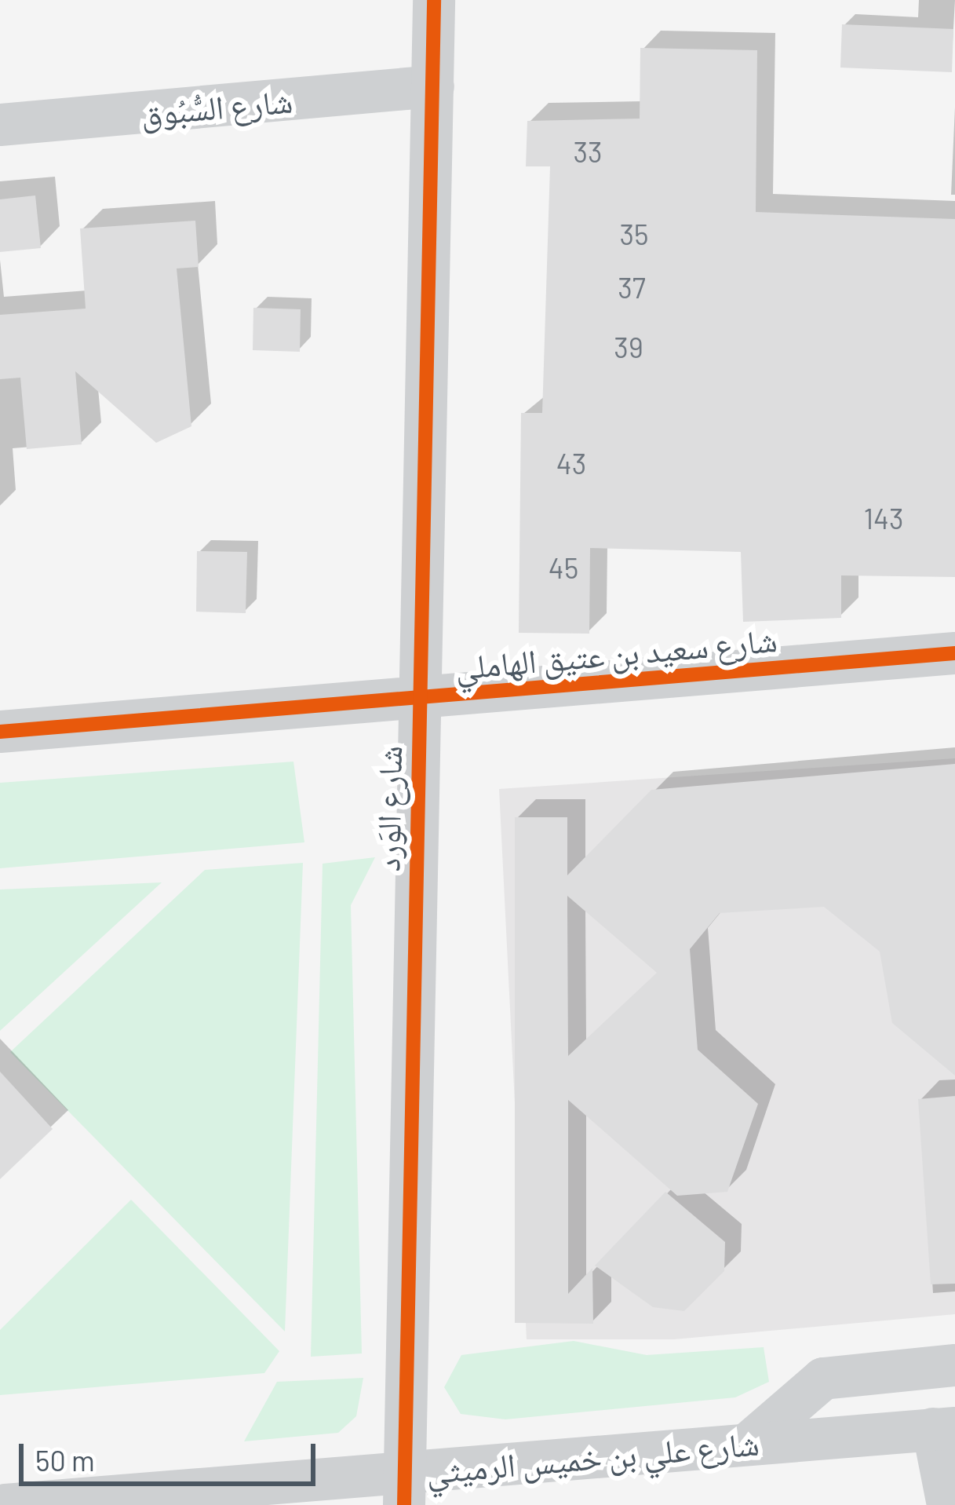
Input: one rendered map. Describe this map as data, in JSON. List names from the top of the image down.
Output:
{
  "streets": {
    "street": [
      "شارع السُّبُوق",
      "شارع سعيد بن عتيق الهاملي",
      "شارع الوَرد",
      "شارع علي بن خميس الرميثي"
    ]
  },
  "crossings": [
    ["شارع السُّبُوق", "شارع الوَرد"],
    ["شارع سعيد بن عتيق الهاملي", "شارع الوَرد"],
    ["شارع الوَرد", "شارع علي بن خميس الرميثي"]
  ],
  "house_numbers": [
    "33",
    "35",
    "37",
    "39",
    "43",
    "143",
    "45"
  ],
  "scale_bar": "50 m"
}
